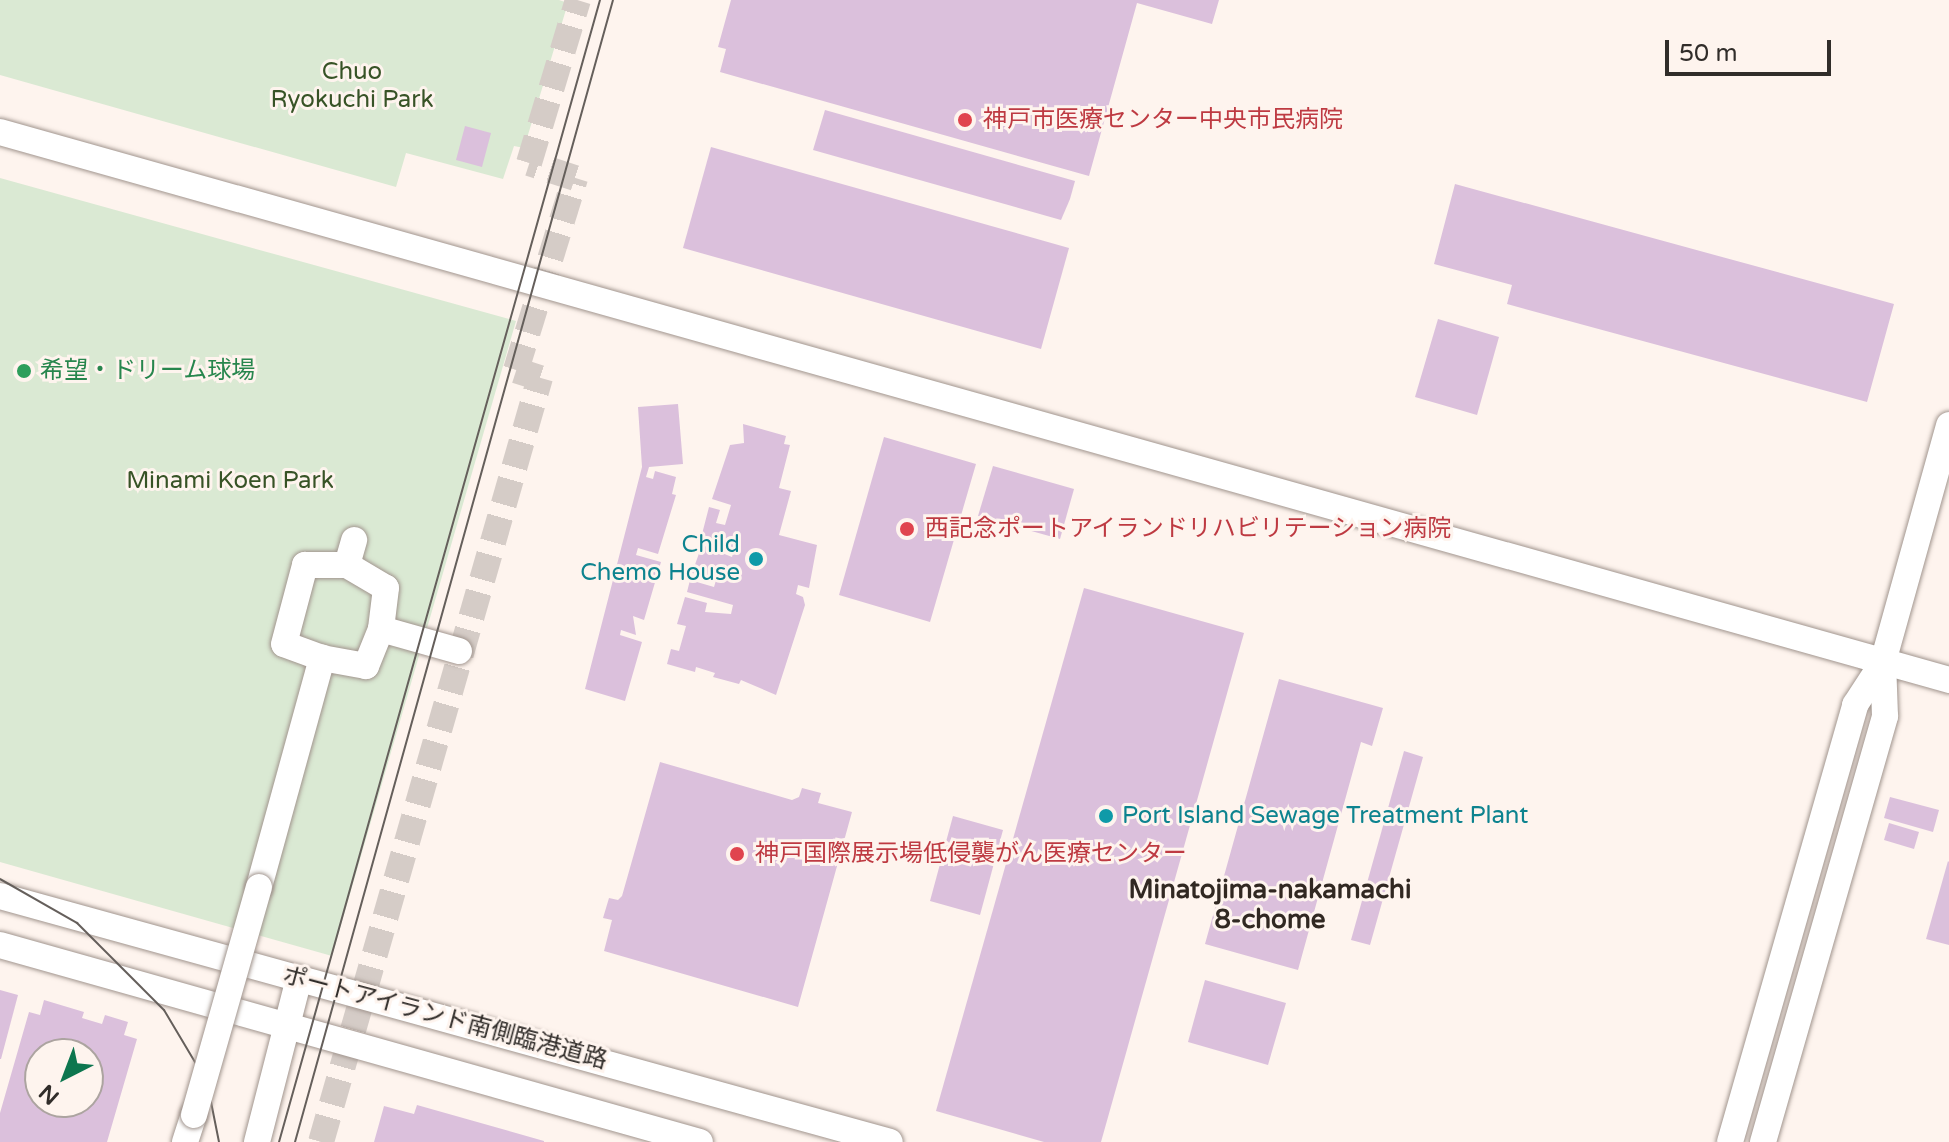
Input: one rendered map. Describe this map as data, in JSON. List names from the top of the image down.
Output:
{
  "streets": {
    "street": ["ポートアイランド南側臨港道路"]
  },
  "districts": ["Minatojima-nakamachi 8-chome"],
  "parks": ["Chuo Ryokuchi Park", "Minami Koen Park"],
  "places": [
    "神戸市医療センター中央市民病院",
    "希望・ドリーム球場",
    "西記念ポートアイランドリハビリテーション病院",
    "Child Chemo House",
    "Port Island Sewage Treatment Plant",
    "神戸国際展示場低侵襲がん医療センター"
  ],
  "scale_bar": "50 m",
  "north": "bottom left"
}
